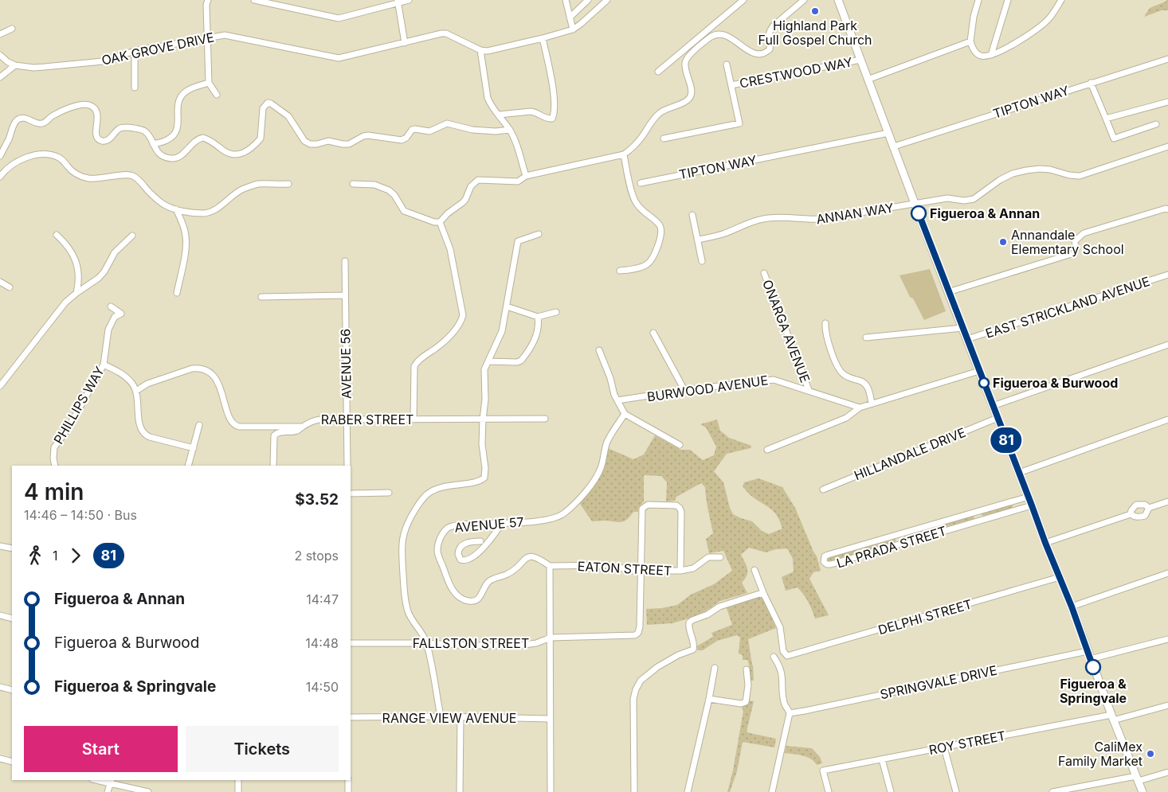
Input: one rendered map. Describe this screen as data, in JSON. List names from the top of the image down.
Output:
{
  "streets": {
    "street": [
      "OAK GROVE DRIVE",
      "CRESTWOOD WAY",
      "TIPTON WAY",
      "ANNAN WAY",
      "EAST STRICKLAND AVENUE",
      "ONARGA AVENUE",
      "AVENUE 56",
      "BURWOOD AVENUE",
      "PHILLIPS WAY",
      "RABER STREET",
      "HILLANDALE DRIVE",
      "AVENUE 57",
      "LA PRADA STREET",
      "EATON STREET",
      "DELPHI STREET",
      "FALLSTON STREET",
      "SPRINGVALE DRIVE",
      "RANGE VIEW AVENUE",
      "ROY STREET"
    ]
  },
  "crossings": [
    ["ONARGA AVENUE", "BURWOOD AVENUE"],
    ["AVENUE 56", "RABER STREET"],
    ["AVENUE 57", "EATON STREET"],
    ["EATON STREET", "FALLSTON STREET"]
  ],
  "places": [
    "Highland Park Full Gospel Church",
    "Figueroa & Annan",
    "Annandale Elementary School",
    "Figueroa & Burwood",
    "Figueroa & Springvale",
    "CaliMex Family Market"
  ],
  "lines": ["bus line 81"],
  "page": {
    "on_map": "81",
    "heading": ["4 min", "14:46 – 14:50 · Bus", "$3.52"],
    "legs": ["1", "81", "2 stops"],
    "list": [
      {
        "name": "Figueroa & Annan",
        "value": "14:47"
      },
      {
        "name": "Figueroa & Burwood",
        "value": "14:48"
      },
      {
        "name": "Figueroa & Springvale",
        "value": "14:50"
      }
    ],
    "buttons": ["Start", "Tickets"]
  }
}
